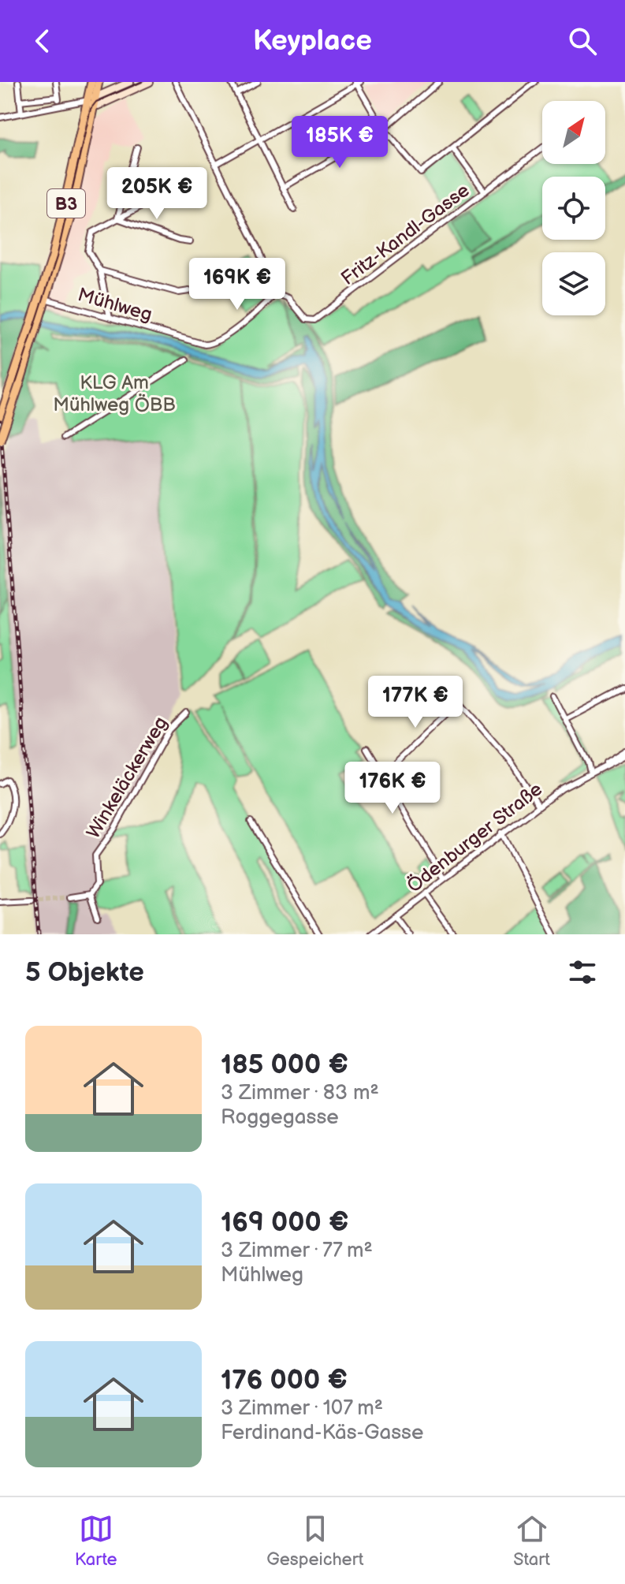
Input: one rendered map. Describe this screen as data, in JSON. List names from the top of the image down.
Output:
{
  "streets": {
    "main road": ["B3"],
    "street": [
      "Fritz-Kandl-Gasse",
      "Mühlweg",
      "Winkeläckerweg",
      "Ödenburger Straße"
    ]
  },
  "crossings": [
    ["B3", "Mühlweg"],
    ["Fritz-Kandl-Gasse", "Mühlweg"]
  ],
  "parks": ["KLG Am Mühlweg ÖBB"],
  "north": "top right",
  "page": {
    "header": "Keyplace",
    "price": [
      "185K €",
      "205K €",
      "169K €",
      "177K €",
      "176K €"
    ],
    "heading": "5 Objekte",
    "list": [
      {
        "name": "185 000 €",
        "note": "3 Zimmer · 83 m² · Roggegasse"
      },
      {
        "name": "169 000 €",
        "note": "3 Zimmer · 77 m² · Mühlweg"
      },
      {
        "name": "176 000 €",
        "note": "3 Zimmer · 107 m² · Ferdinand-Käs-Gasse"
      }
    ],
    "tabs": ["Karte", "Gespeichert", "Start"]
  }
}
